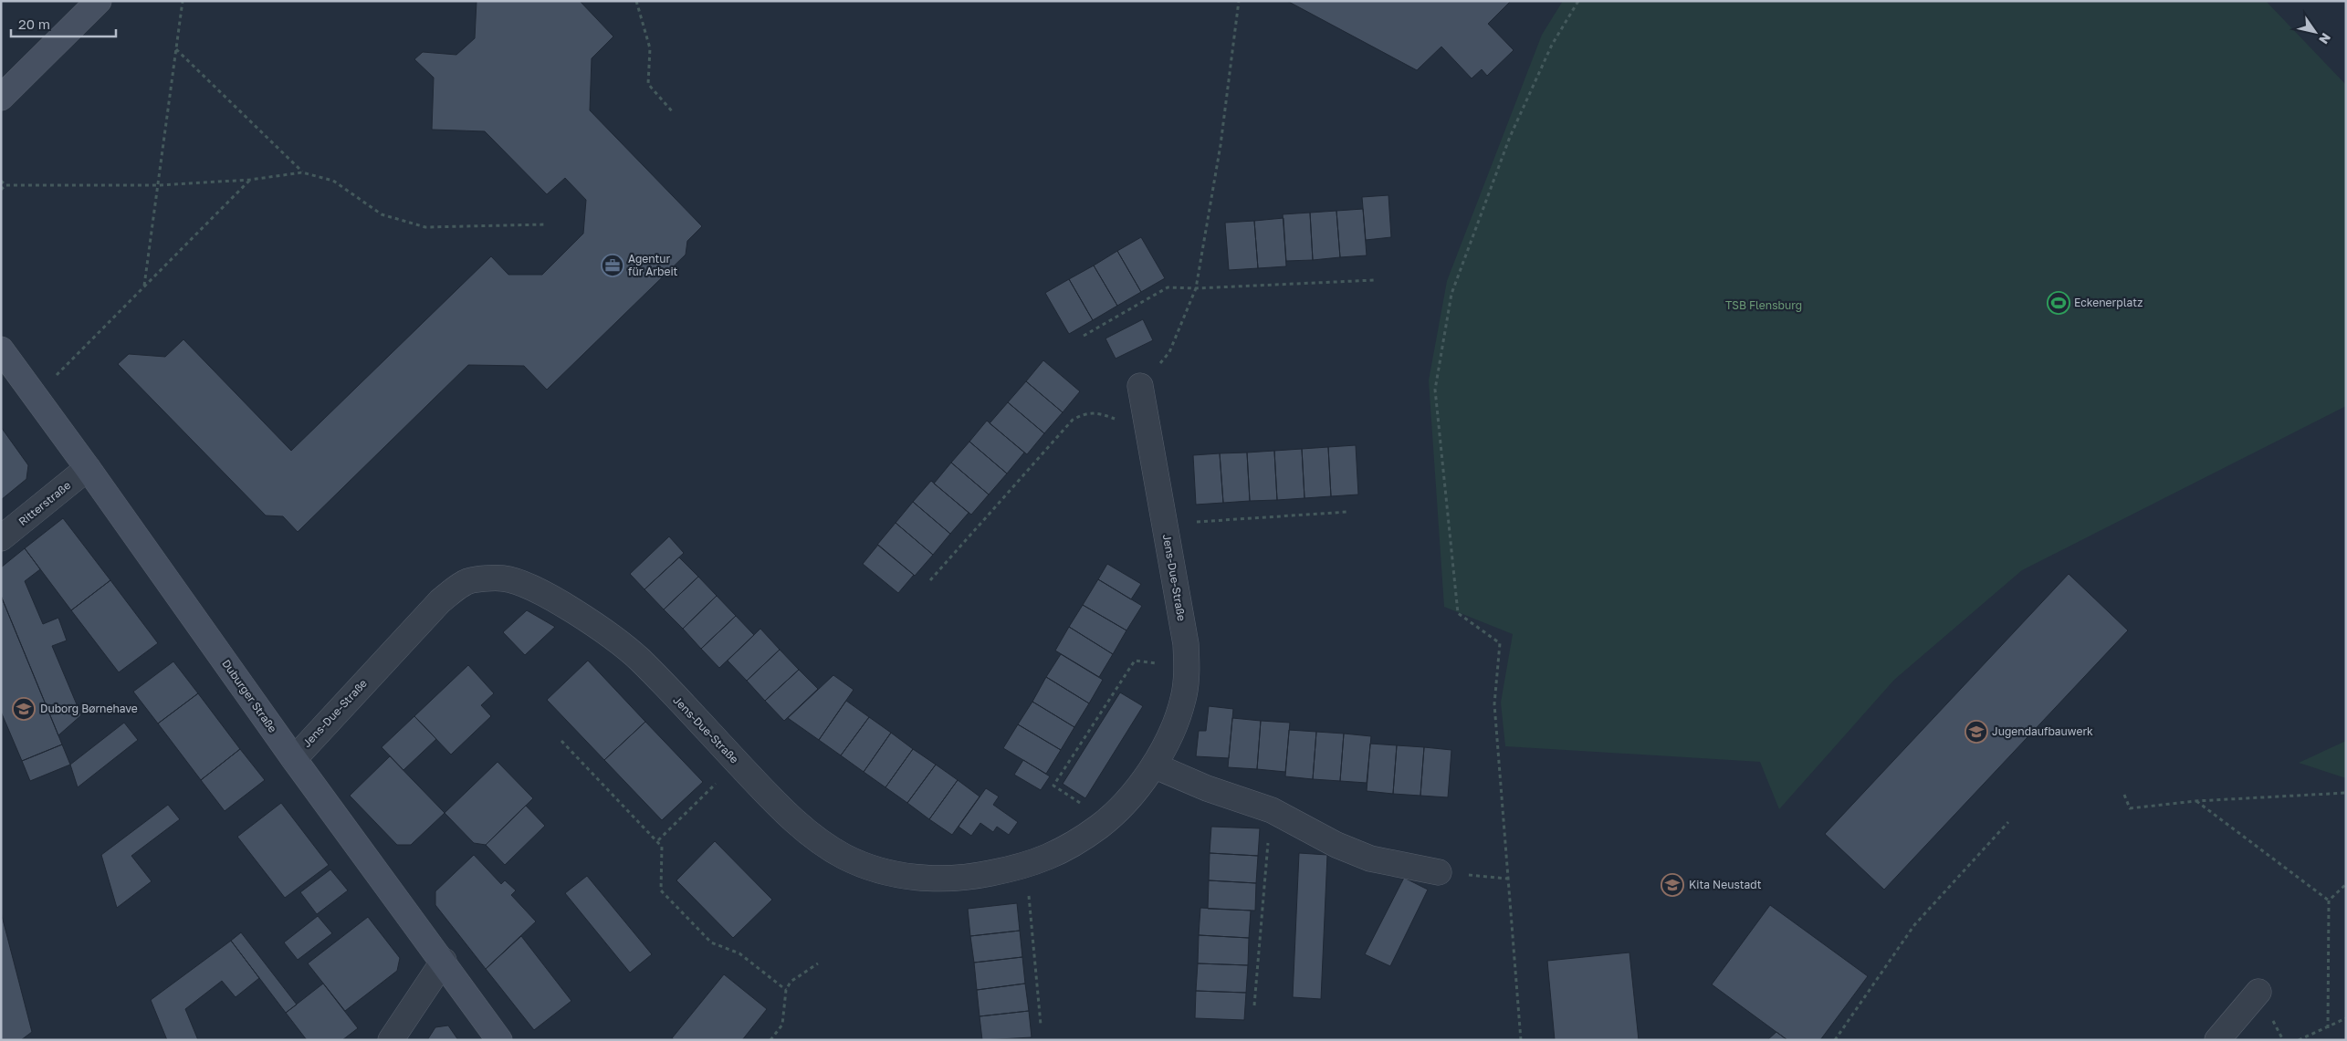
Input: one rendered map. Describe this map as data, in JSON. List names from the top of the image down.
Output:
{
  "streets": {
    "street": ["Ritterstraße", "Jens-Due-Straße", "Duburger Straße"]
  },
  "crossings": [
    ["Ritterstraße", "Duburger Straße"],
    ["Jens-Due-Straße", "Duburger Straße"]
  ],
  "parks": ["TSB Flensburg"],
  "places": {
    "office": ["Agentur für Arbeit"],
    "sports": ["Eckenerplatz"],
    "school or university": ["Duborg Børnehave", "Jugendaufbauwerk", "Kita Neustadt"]
  },
  "scale_bar": "20 m",
  "north": "bottom right"
}
